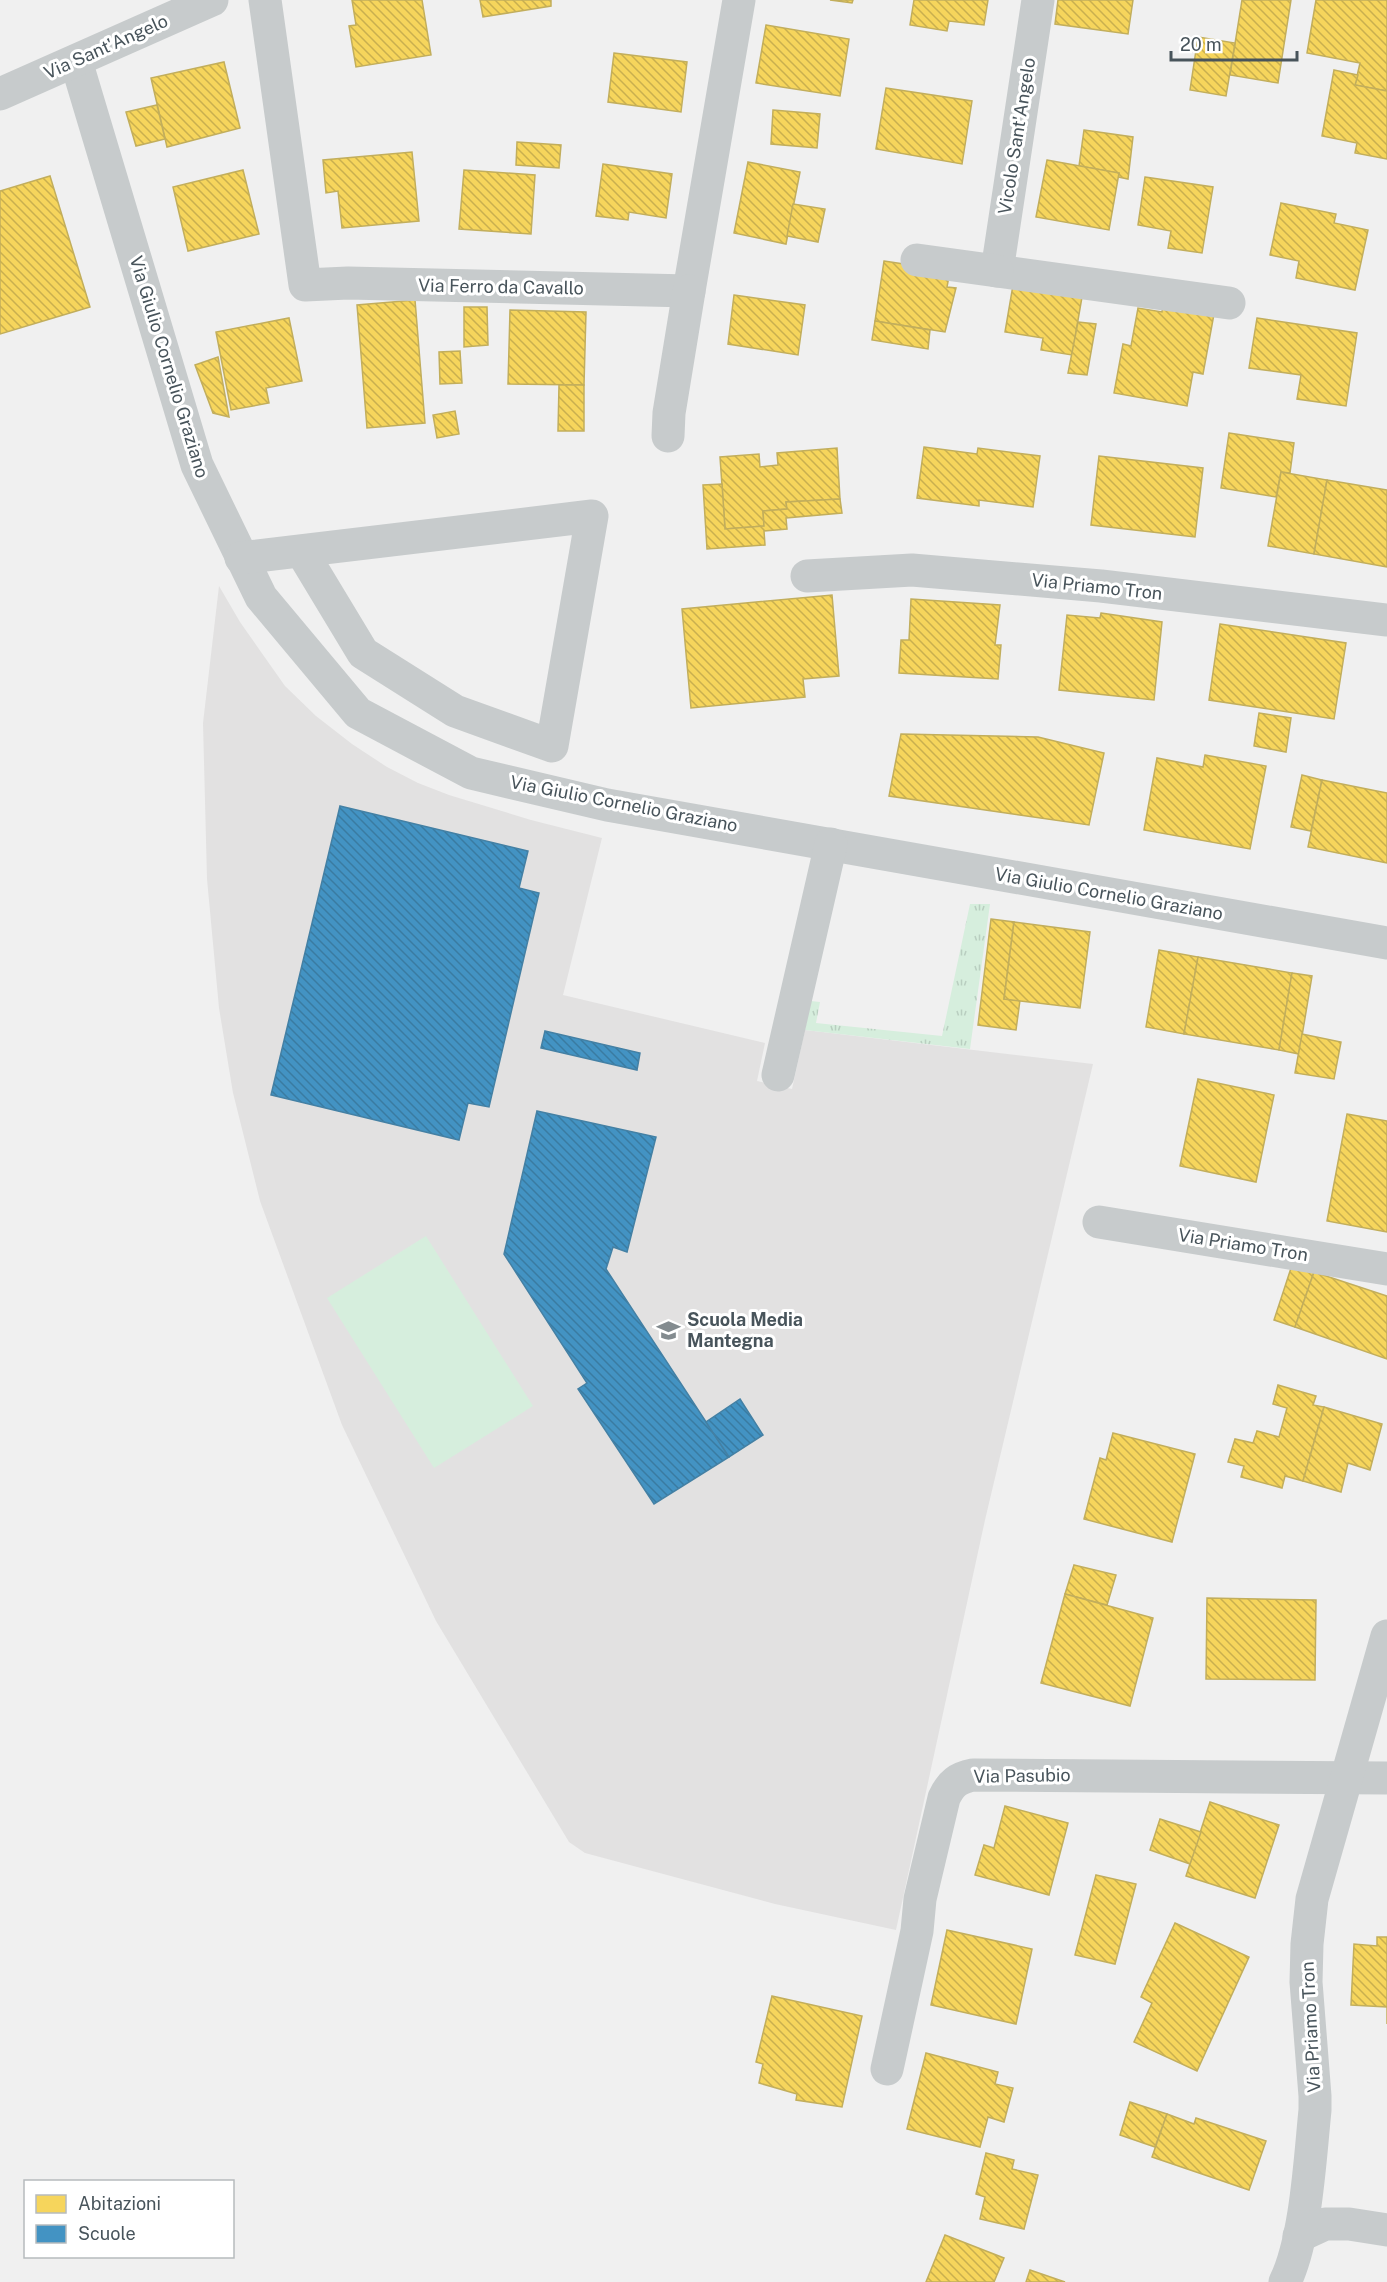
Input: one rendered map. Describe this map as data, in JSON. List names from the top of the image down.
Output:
{
  "streets": {
    "street": [
      "Via Sant'Angelo",
      "Vicolo Sant'Angelo",
      "Via Ferro da Cavallo",
      "Via Giulio Cornelio Graziano",
      "Via Priamo Tron",
      "Via Pasubio"
    ]
  },
  "crossings": [
    ["Via Sant'Angelo", "Via Giulio Cornelio Graziano"],
    ["Via Priamo Tron", "Via Pasubio"]
  ],
  "places": {
    "school or university": ["Scuola Media Mantegna"]
  },
  "legend": ["Abitazioni", "Scuole"],
  "scale_bar": "20 m"
}
